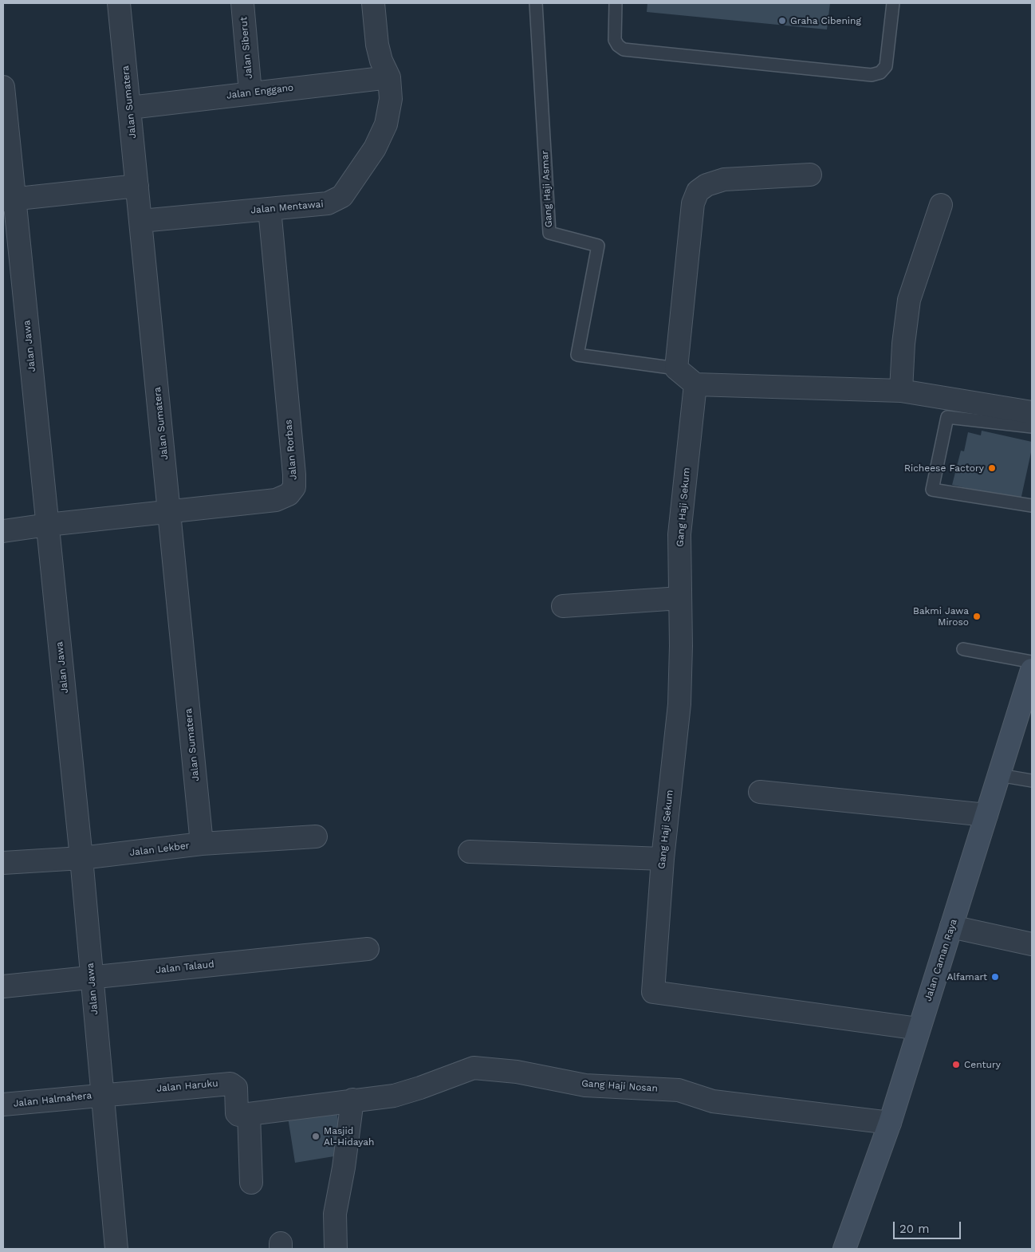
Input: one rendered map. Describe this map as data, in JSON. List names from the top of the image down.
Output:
{
  "streets": {
    "main road": ["Jalan Caman Raya"],
    "street": [
      "Jalan Siberut",
      "Jalan Enggano",
      "Jalan Sumatera",
      "Jalan Mentawai",
      "Jalan Jawa",
      "Jalan Rorbas",
      "Gang Haji Sekum",
      "Jalan Lekber",
      "Jalan Talaud",
      "Jalan Haruku",
      "Gang Haji Nosan",
      "Jalan Halmahera"
    ],
    "lane": ["Gang Haji Asmar"]
  },
  "crossings": [
    ["Jalan Siberut", "Jalan Enggano"],
    ["Jalan Enggano", "Jalan Sumatera"],
    ["Jalan Enggano", "Jalan Mentawai"],
    ["Jalan Sumatera", "Jalan Mentawai"],
    ["Jalan Sumatera", "Jalan Rorbas"],
    ["Jalan Sumatera", "Jalan Lekber"],
    ["Jalan Mentawai", "Jalan Rorbas"],
    ["Jalan Jawa", "Jalan Rorbas"],
    ["Jalan Jawa", "Jalan Lekber"],
    ["Jalan Jawa", "Jalan Talaud"],
    ["Jalan Jawa", "Jalan Haruku"],
    ["Jalan Jawa", "Jalan Halmahera"],
    ["Gang Haji Sekum", "Jalan Caman Raya"],
    ["Jalan Caman Raya", "Gang Haji Nosan"],
    ["Jalan Haruku", "Gang Haji Nosan"],
    ["Jalan Haruku", "Jalan Halmahera"]
  ],
  "places": [
    "Graha Cibening",
    "Richeese Factory",
    "Bakmi Jawa Miroso",
    "Alfamart",
    "Century",
    "Masjid Al-Hidayah"
  ],
  "scale_bar": "20 m"
}
